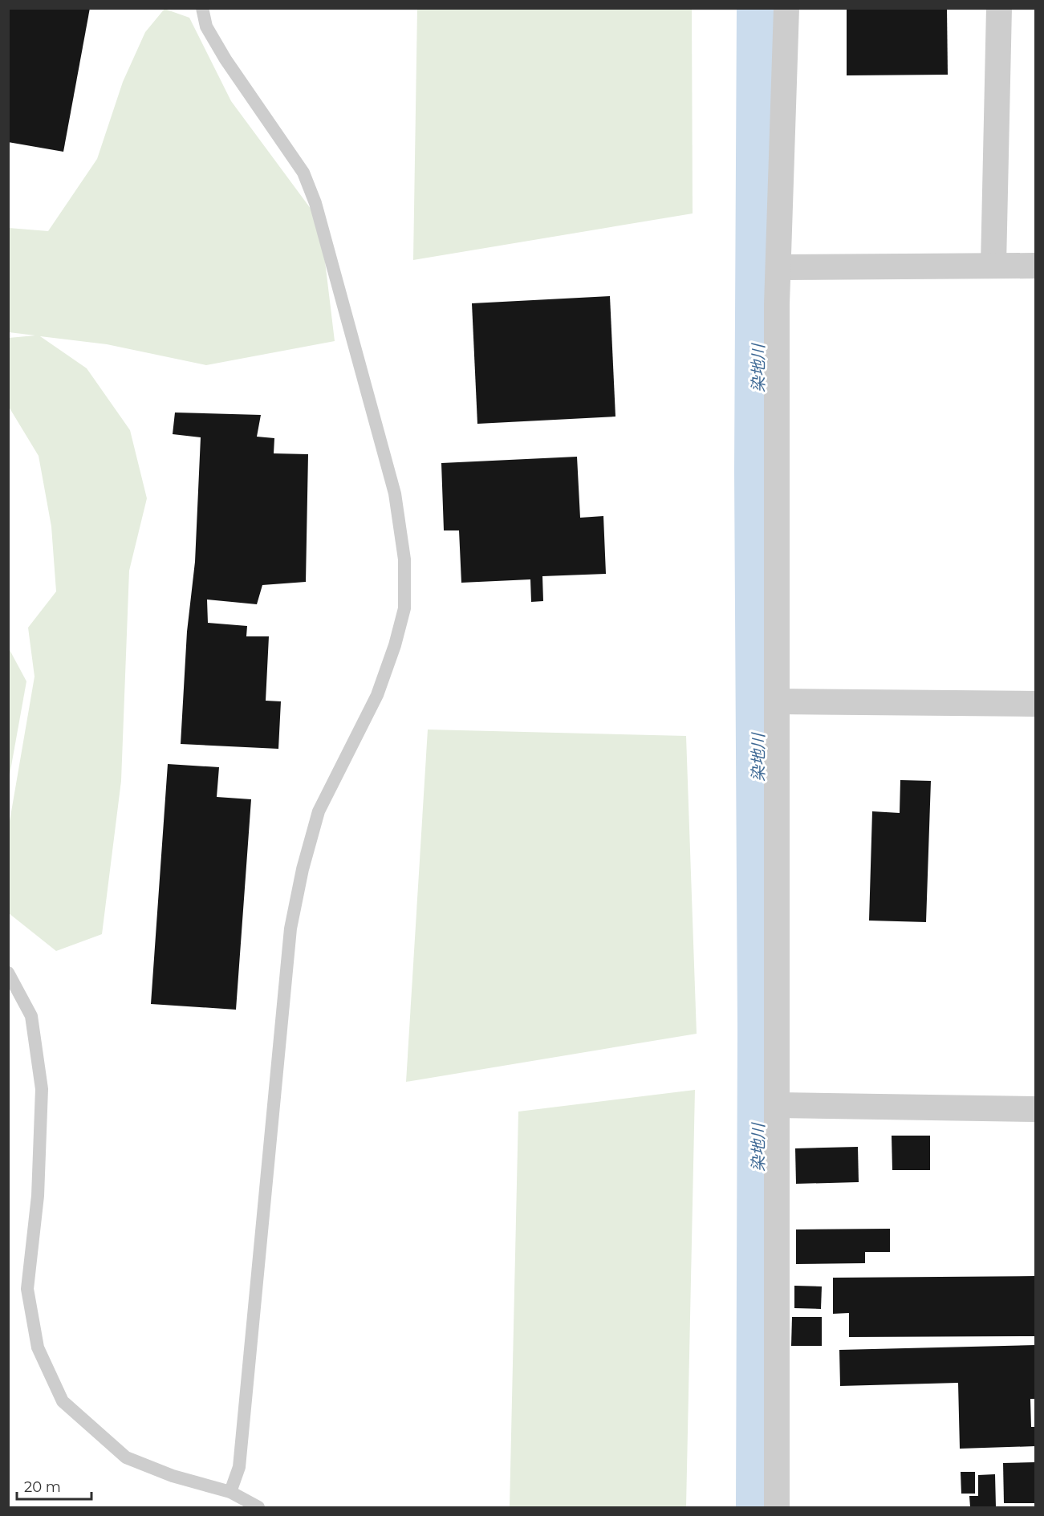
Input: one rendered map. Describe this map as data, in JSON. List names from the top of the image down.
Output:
{
  "water": ["染地川"],
  "scale_bar": "20 m"
}
